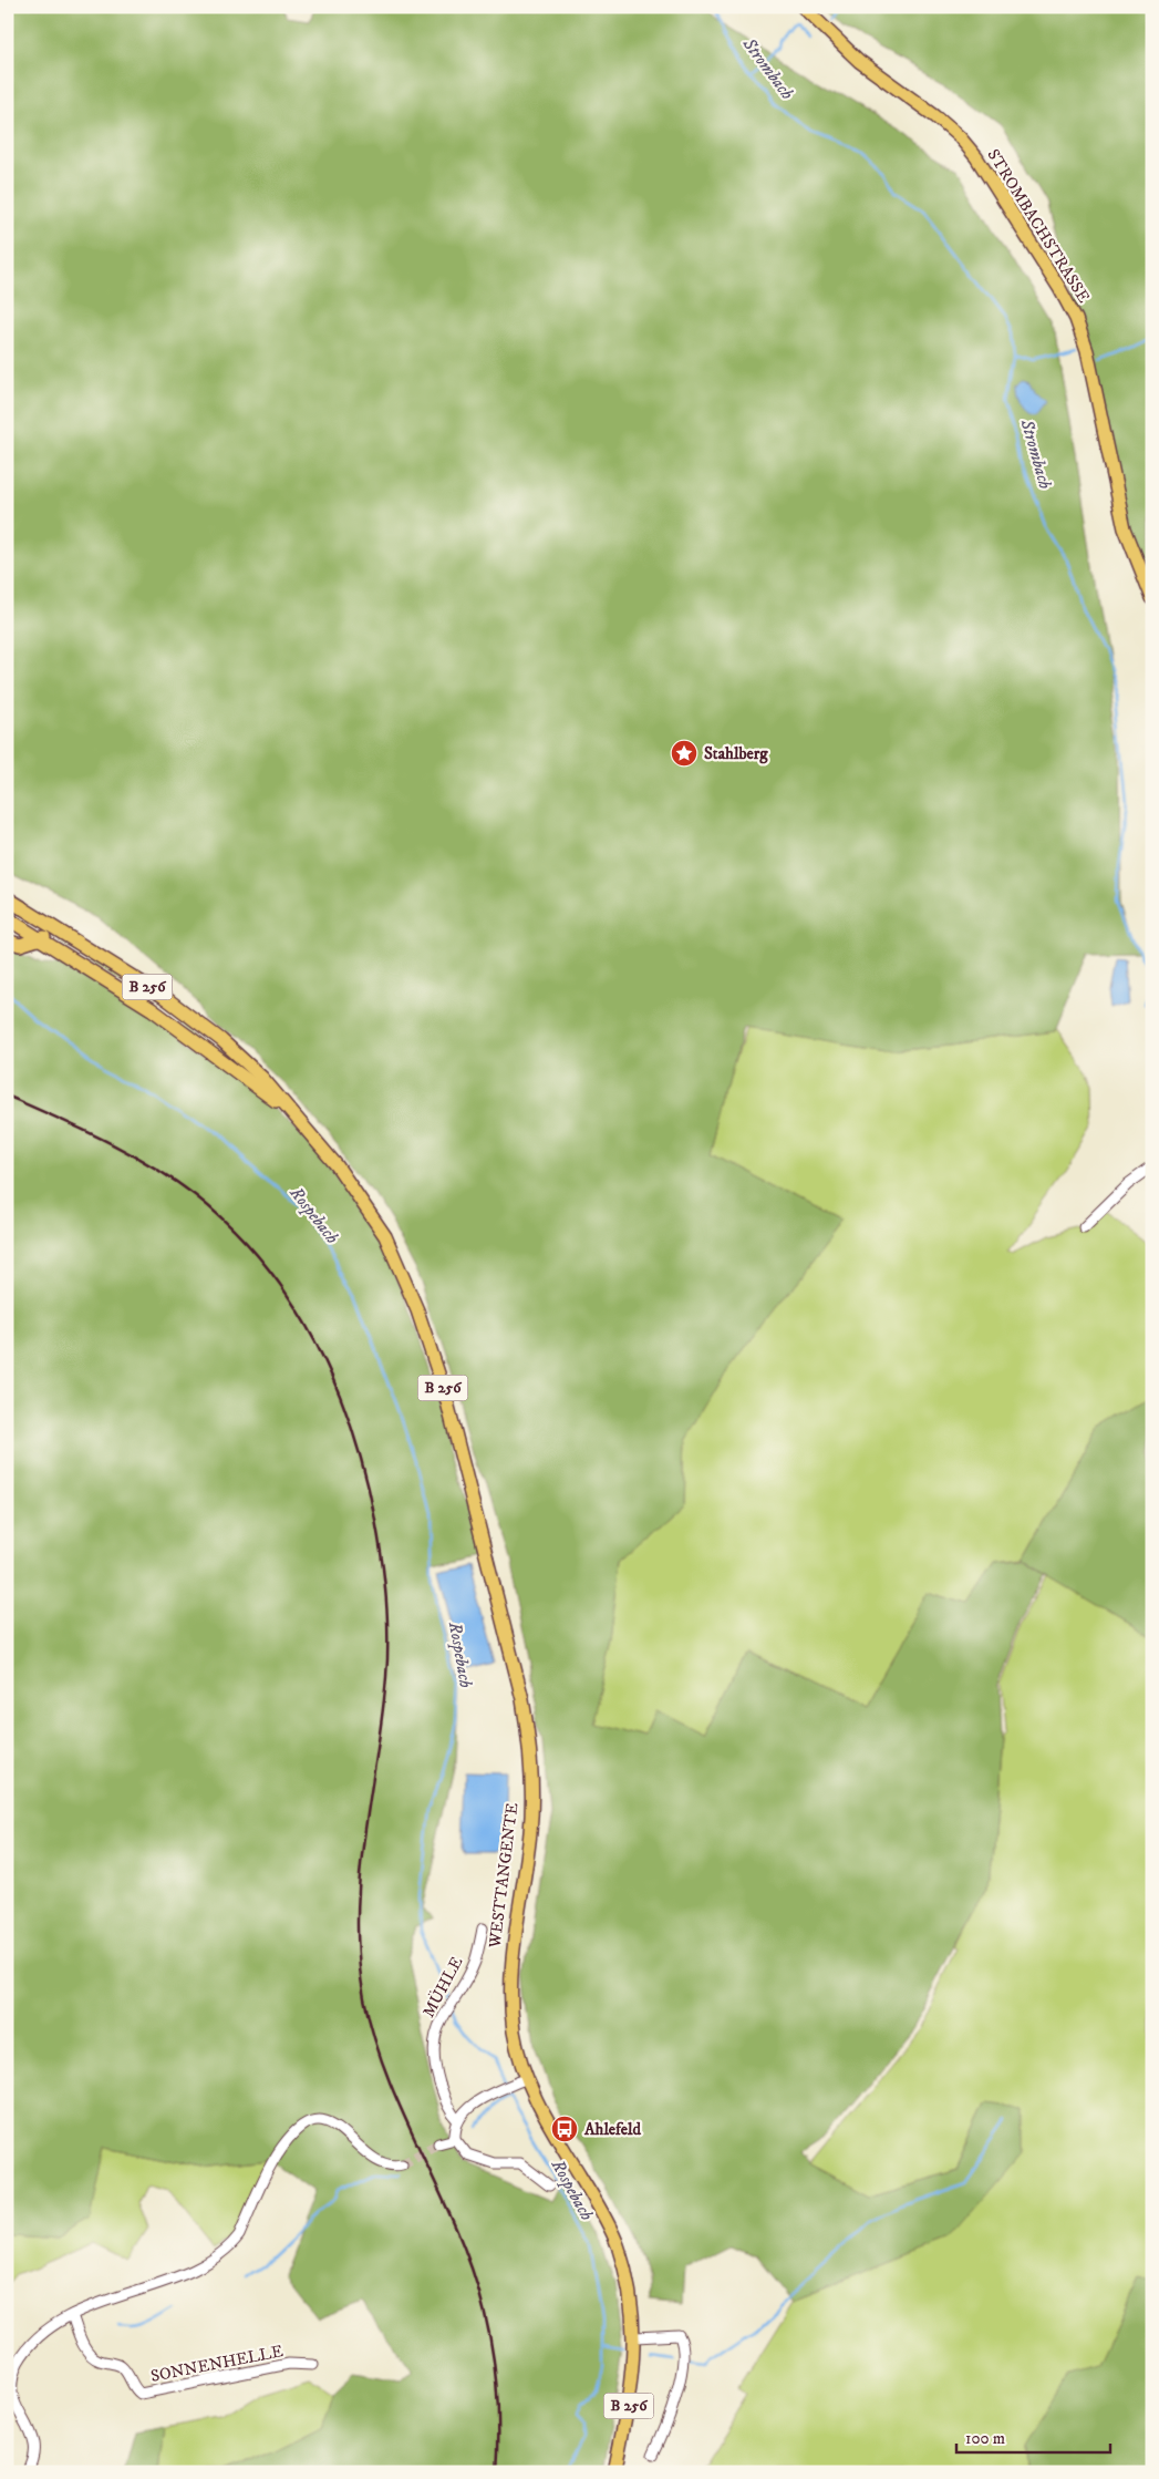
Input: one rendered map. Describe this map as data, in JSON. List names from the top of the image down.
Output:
{
  "streets": {
    "highway": ["B 256", "WESTTANGENTE"],
    "main road": ["STROMBACHSTRASSE"],
    "street": ["MÜHLE", "SONNENHELLE"]
  },
  "water": ["Strombach", "Rospebach"],
  "places": {
    "place": ["Stahlberg"],
    "bus stop": ["Ahlefeld"]
  },
  "scale_bar": "100 m"
}
